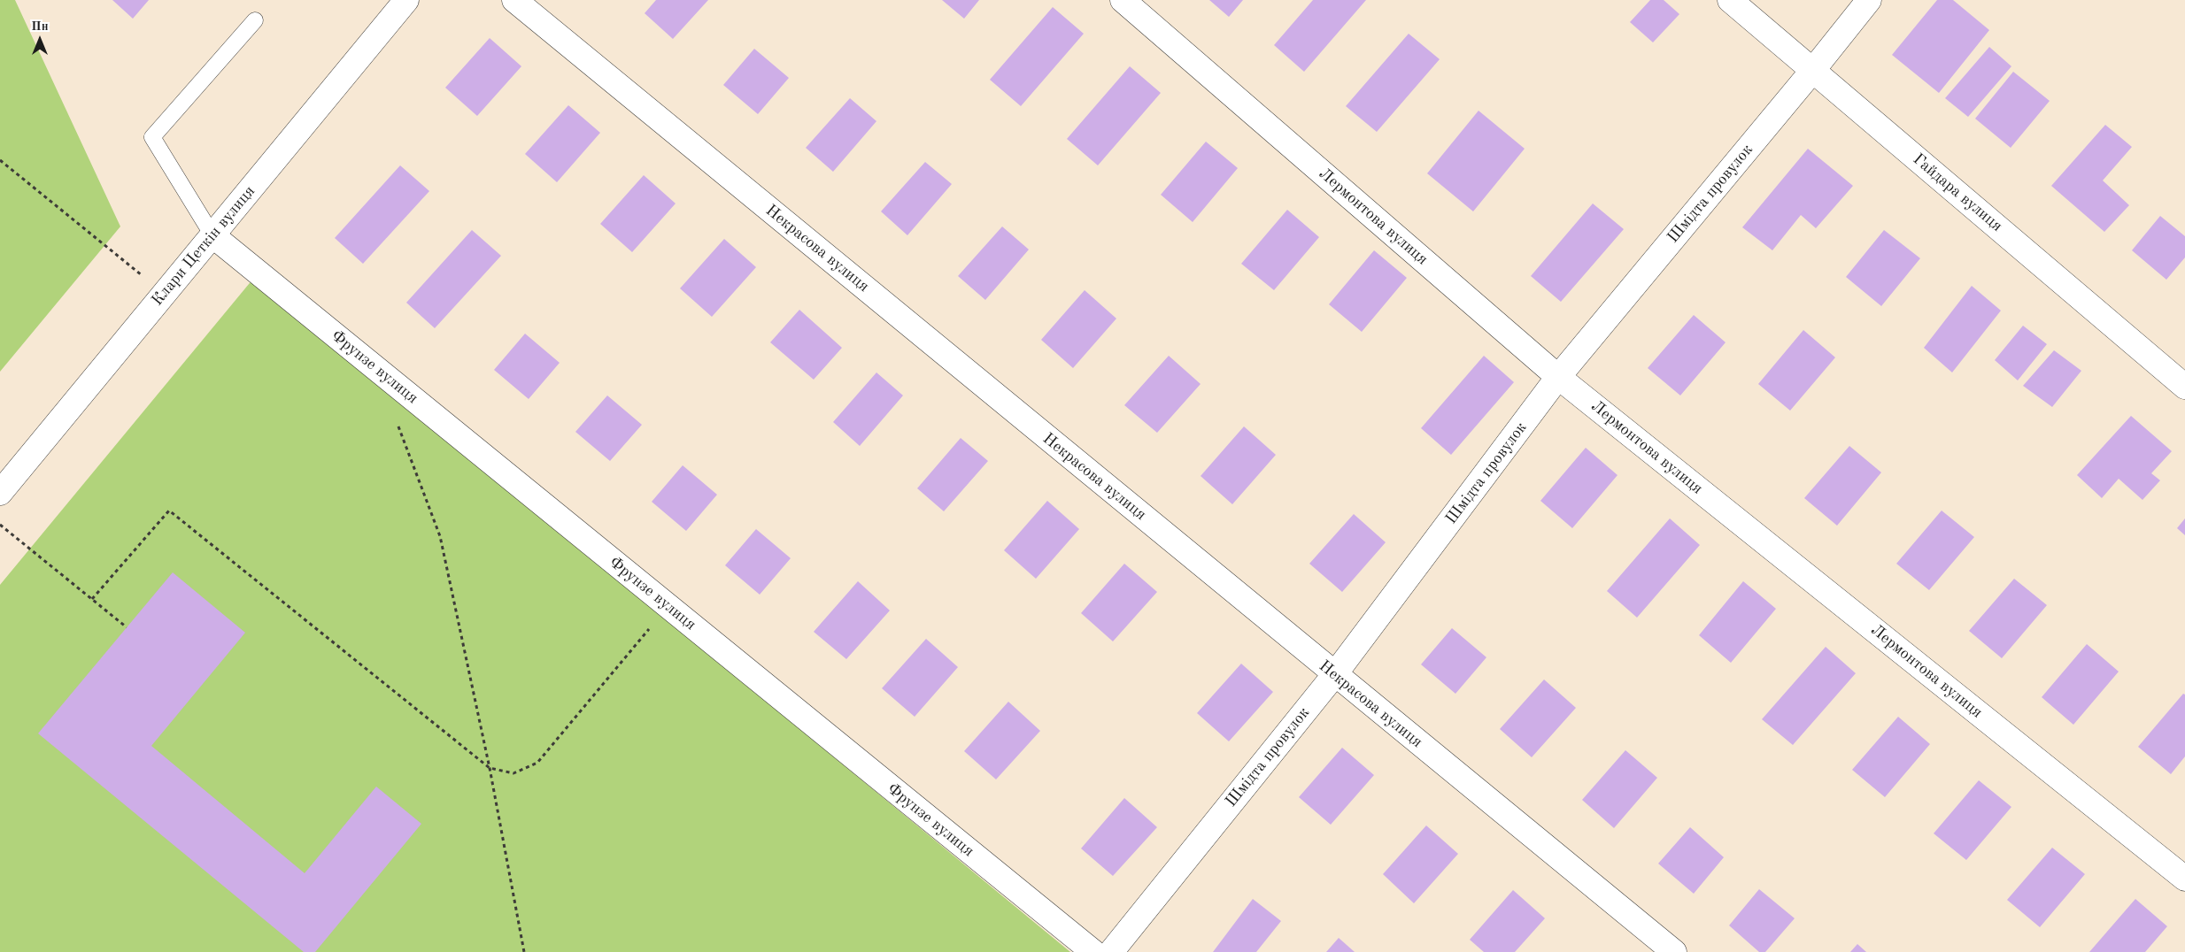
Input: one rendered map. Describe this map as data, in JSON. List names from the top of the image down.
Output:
{
  "streets": {
    "street": [
      "Гайдара вулиця",
      "Шмідта провулок",
      "Лермонтова вулиця",
      "Клари Цеткін вулиця",
      "Некрасова вулиця",
      "Фрунзе вулиця"
    ]
  },
  "crossings": [
    ["Гайдара вулиця", "Шмідта провулок"],
    ["Шмідта провулок", "Лермонтова вулиця"],
    ["Шмідта провулок", "Некрасова вулиця"],
    ["Клари Цеткін вулиця", "Фрунзе вулиця"]
  ],
  "north": "top"
}
